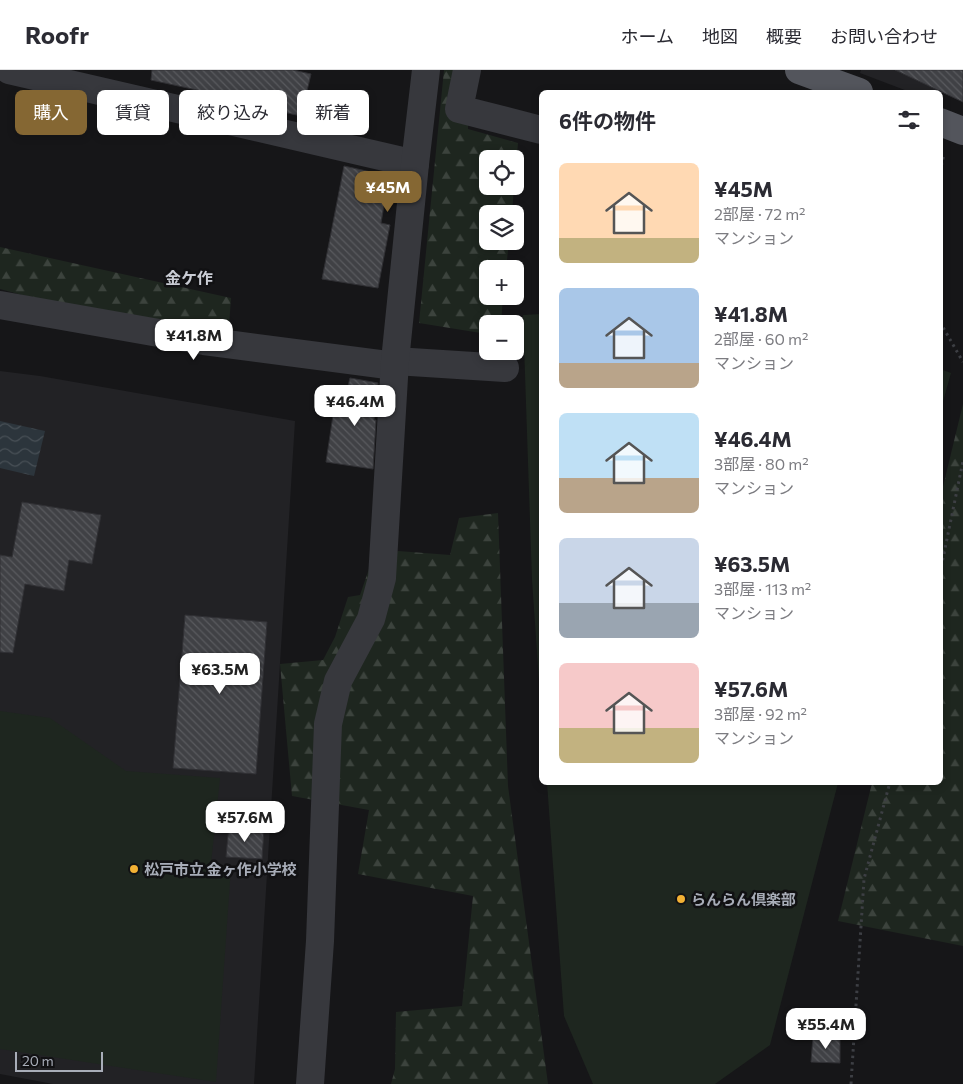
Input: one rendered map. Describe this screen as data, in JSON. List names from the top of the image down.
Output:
{
  "districts": ["金ケ作"],
  "places": ["松戸市立 金ヶ作小学校", "らんらん倶楽部"],
  "scale_bar": "20 m",
  "page": {
    "header": "Roofr",
    "nav": [
      "ホーム",
      "地図",
      "概要",
      "お問い合わせ"
    ],
    "chip": [
      "購入",
      "賃貸",
      "絞り込み",
      "新着"
    ],
    "heading": "6件の物件",
    "map_buttons": ["+", "−"],
    "list": [
      {
        "name": "¥45M",
        "note": "2部屋 · 72 m² · マンション"
      },
      {
        "name": "¥41.8M",
        "note": "2部屋 · 60 m² · マンション"
      },
      {
        "name": "¥46.4M",
        "note": "3部屋 · 80 m² · マンション"
      },
      {
        "name": "¥63.5M",
        "note": "3部屋 · 113 m² · マンション"
      },
      {
        "name": "¥57.6M",
        "note": "3部屋 · 92 m² · マンション"
      }
    ],
    "price": [
      "¥45M",
      "¥41.8M",
      "¥46.4M",
      "¥63.5M",
      "¥57.6M",
      "¥55.4M"
    ],
    "scale": "20 m"
  }
}
